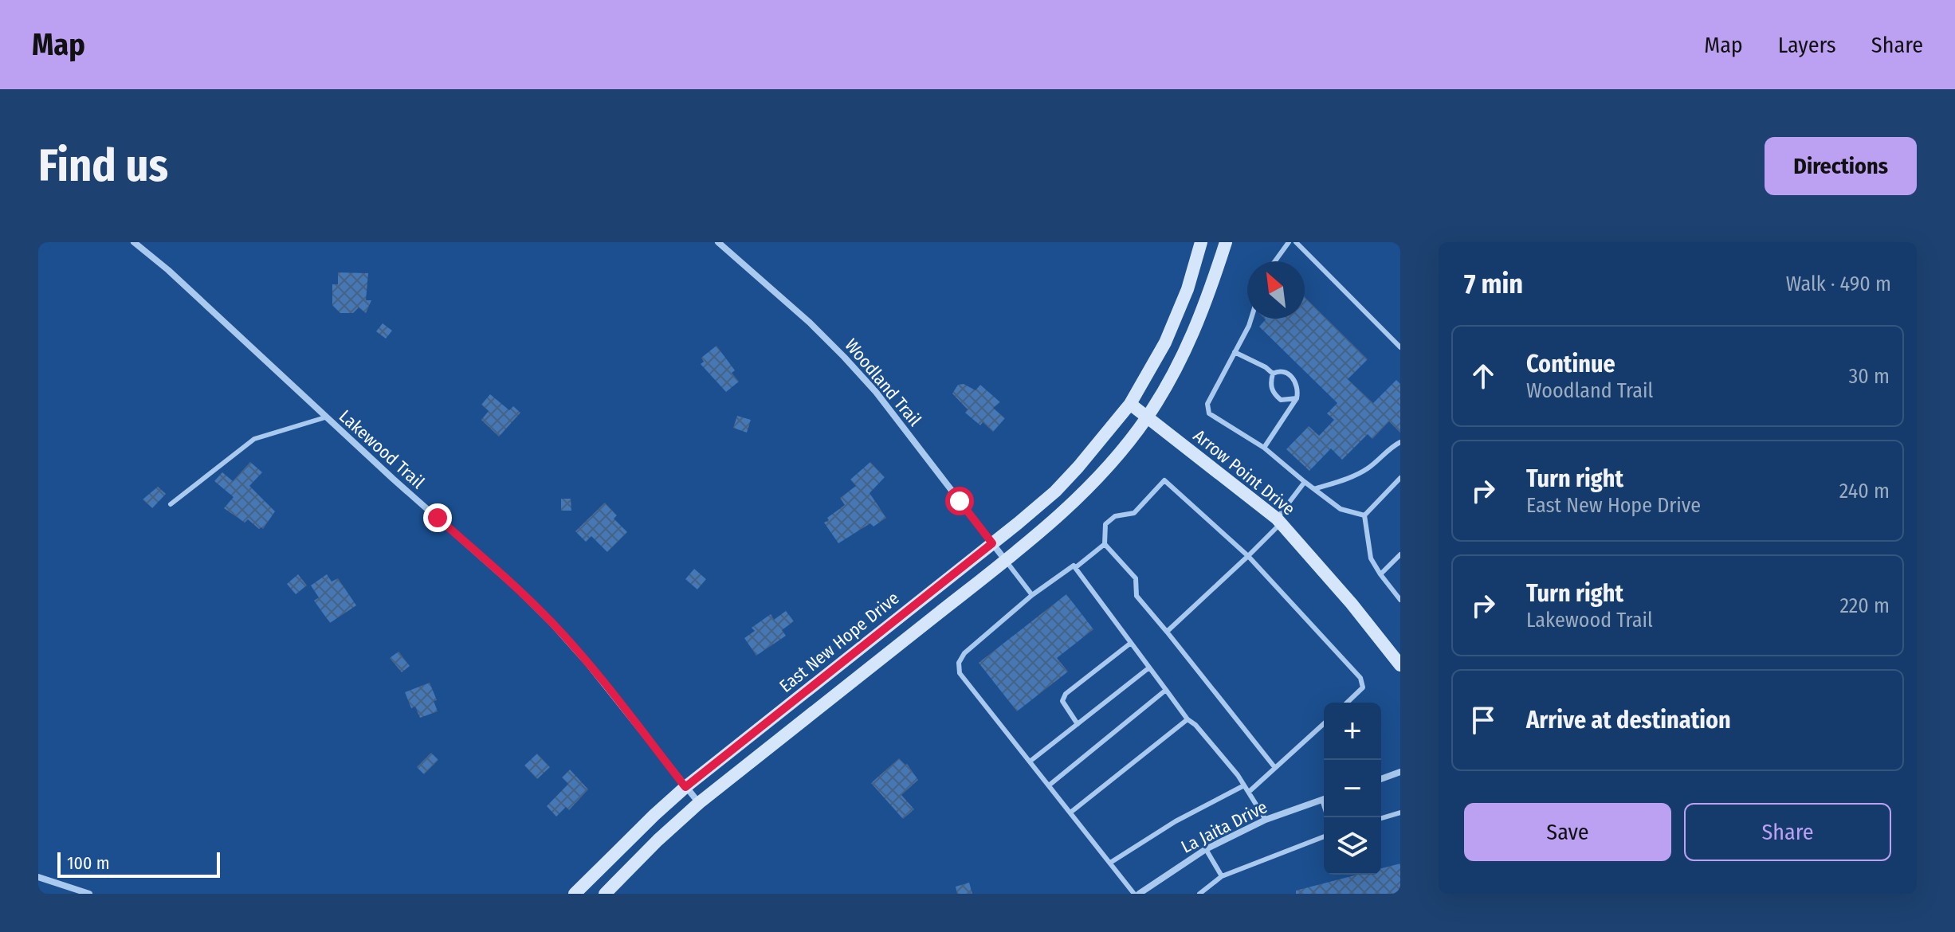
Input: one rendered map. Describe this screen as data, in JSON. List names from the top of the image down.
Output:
{
  "streets": {
    "street": [
      "Woodland Trail",
      "Lakewood Trail",
      "Arrow Point Drive",
      "East New Hope Drive",
      "La Jaita Drive"
    ]
  },
  "crossings": [
    ["Woodland Trail", "East New Hope Drive"],
    ["Lakewood Trail", "East New Hope Drive"],
    ["Arrow Point Drive", "East New Hope Drive"]
  ],
  "scale_bar": "100 m",
  "north": "top left",
  "page": {
    "header": "Map",
    "nav": ["Map", "Layers", "Share"],
    "buttons": [
      "Directions",
      ["Save", "Share"]
    ],
    "title": "Find us",
    "heading": ["7 min", "Walk · 490 m"],
    "list": [
      ["Continue", "Woodland Trail", "30 m"],
      ["Turn right", "East New Hope Drive", "240 m"],
      ["Turn right", "Lakewood Trail", "220 m"],
      "Arrive at destination"
    ],
    "map_buttons": ["+", "−"],
    "scale": "100 m"
  }
}
